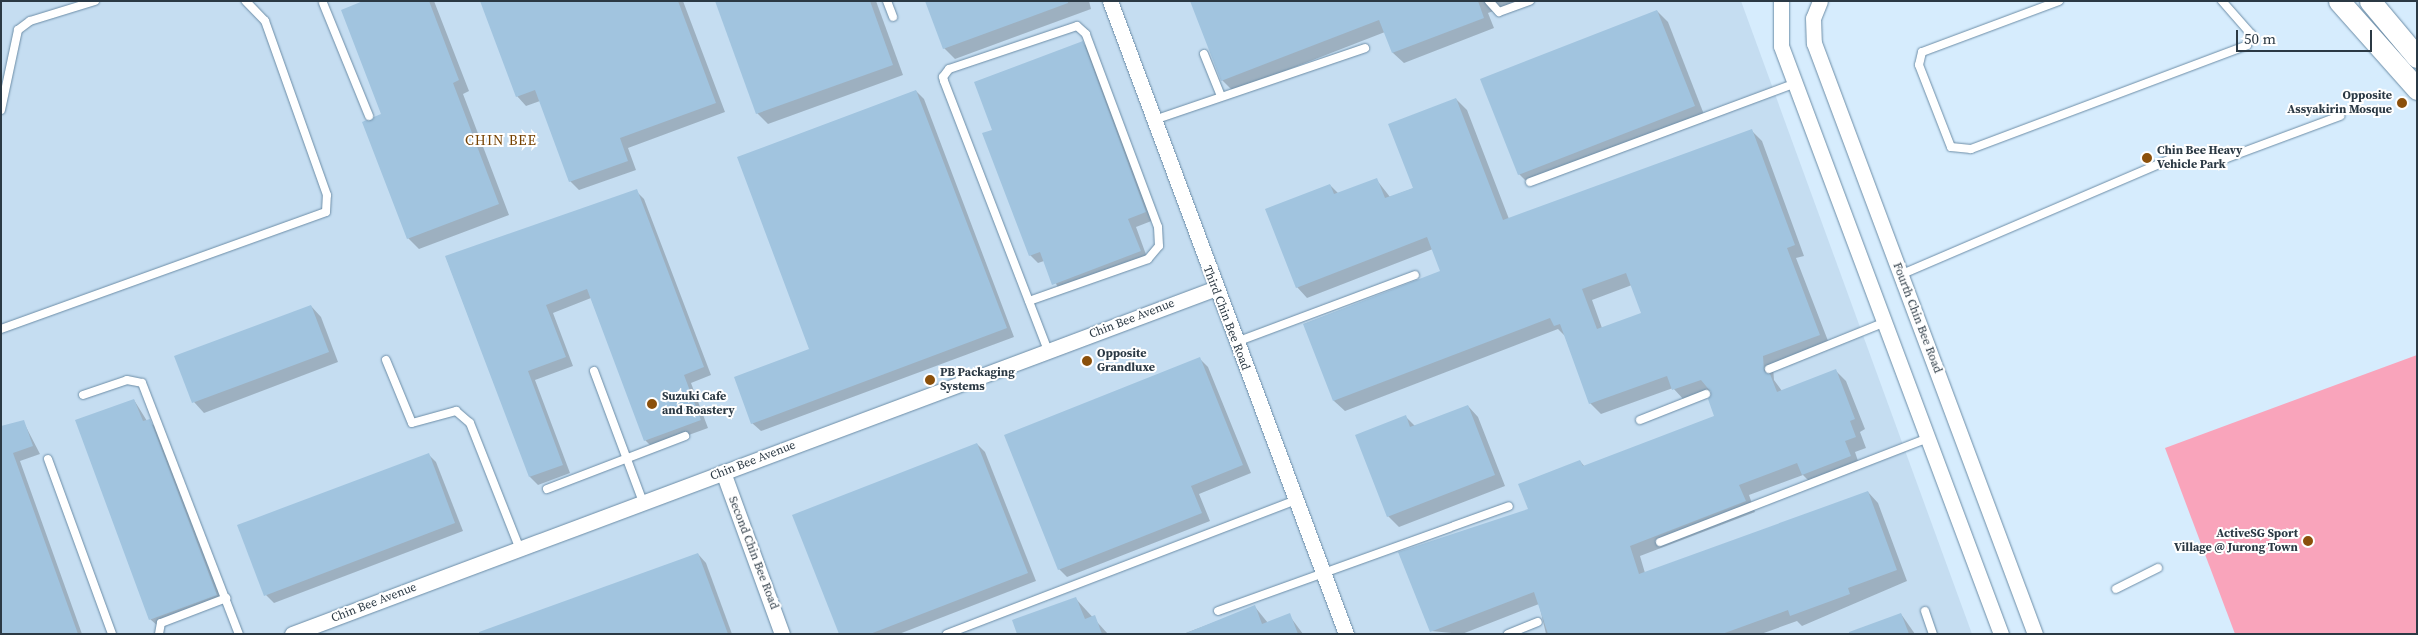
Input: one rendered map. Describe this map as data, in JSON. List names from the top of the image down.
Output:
{
  "streets": {
    "street": [
      "Third Chin Bee Road",
      "Fourth Chin Bee Road",
      "Chin Bee Avenue",
      "Second Chin Bee Road"
    ]
  },
  "crossings": [
    ["Third Chin Bee Road", "Chin Bee Avenue"],
    ["Chin Bee Avenue", "Second Chin Bee Road"]
  ],
  "districts": ["CHIN BEE"],
  "places": [
    "Opposite Assyakirin Mosque",
    "Chin Bee Heavy Vehicle Park",
    "Opposite Grandluxe",
    "PB Packaging Systems",
    "Suzuki Cafe and Roastery",
    "ActiveSG Sport Village @ Jurong Town"
  ],
  "scale_bar": "50 m"
}
